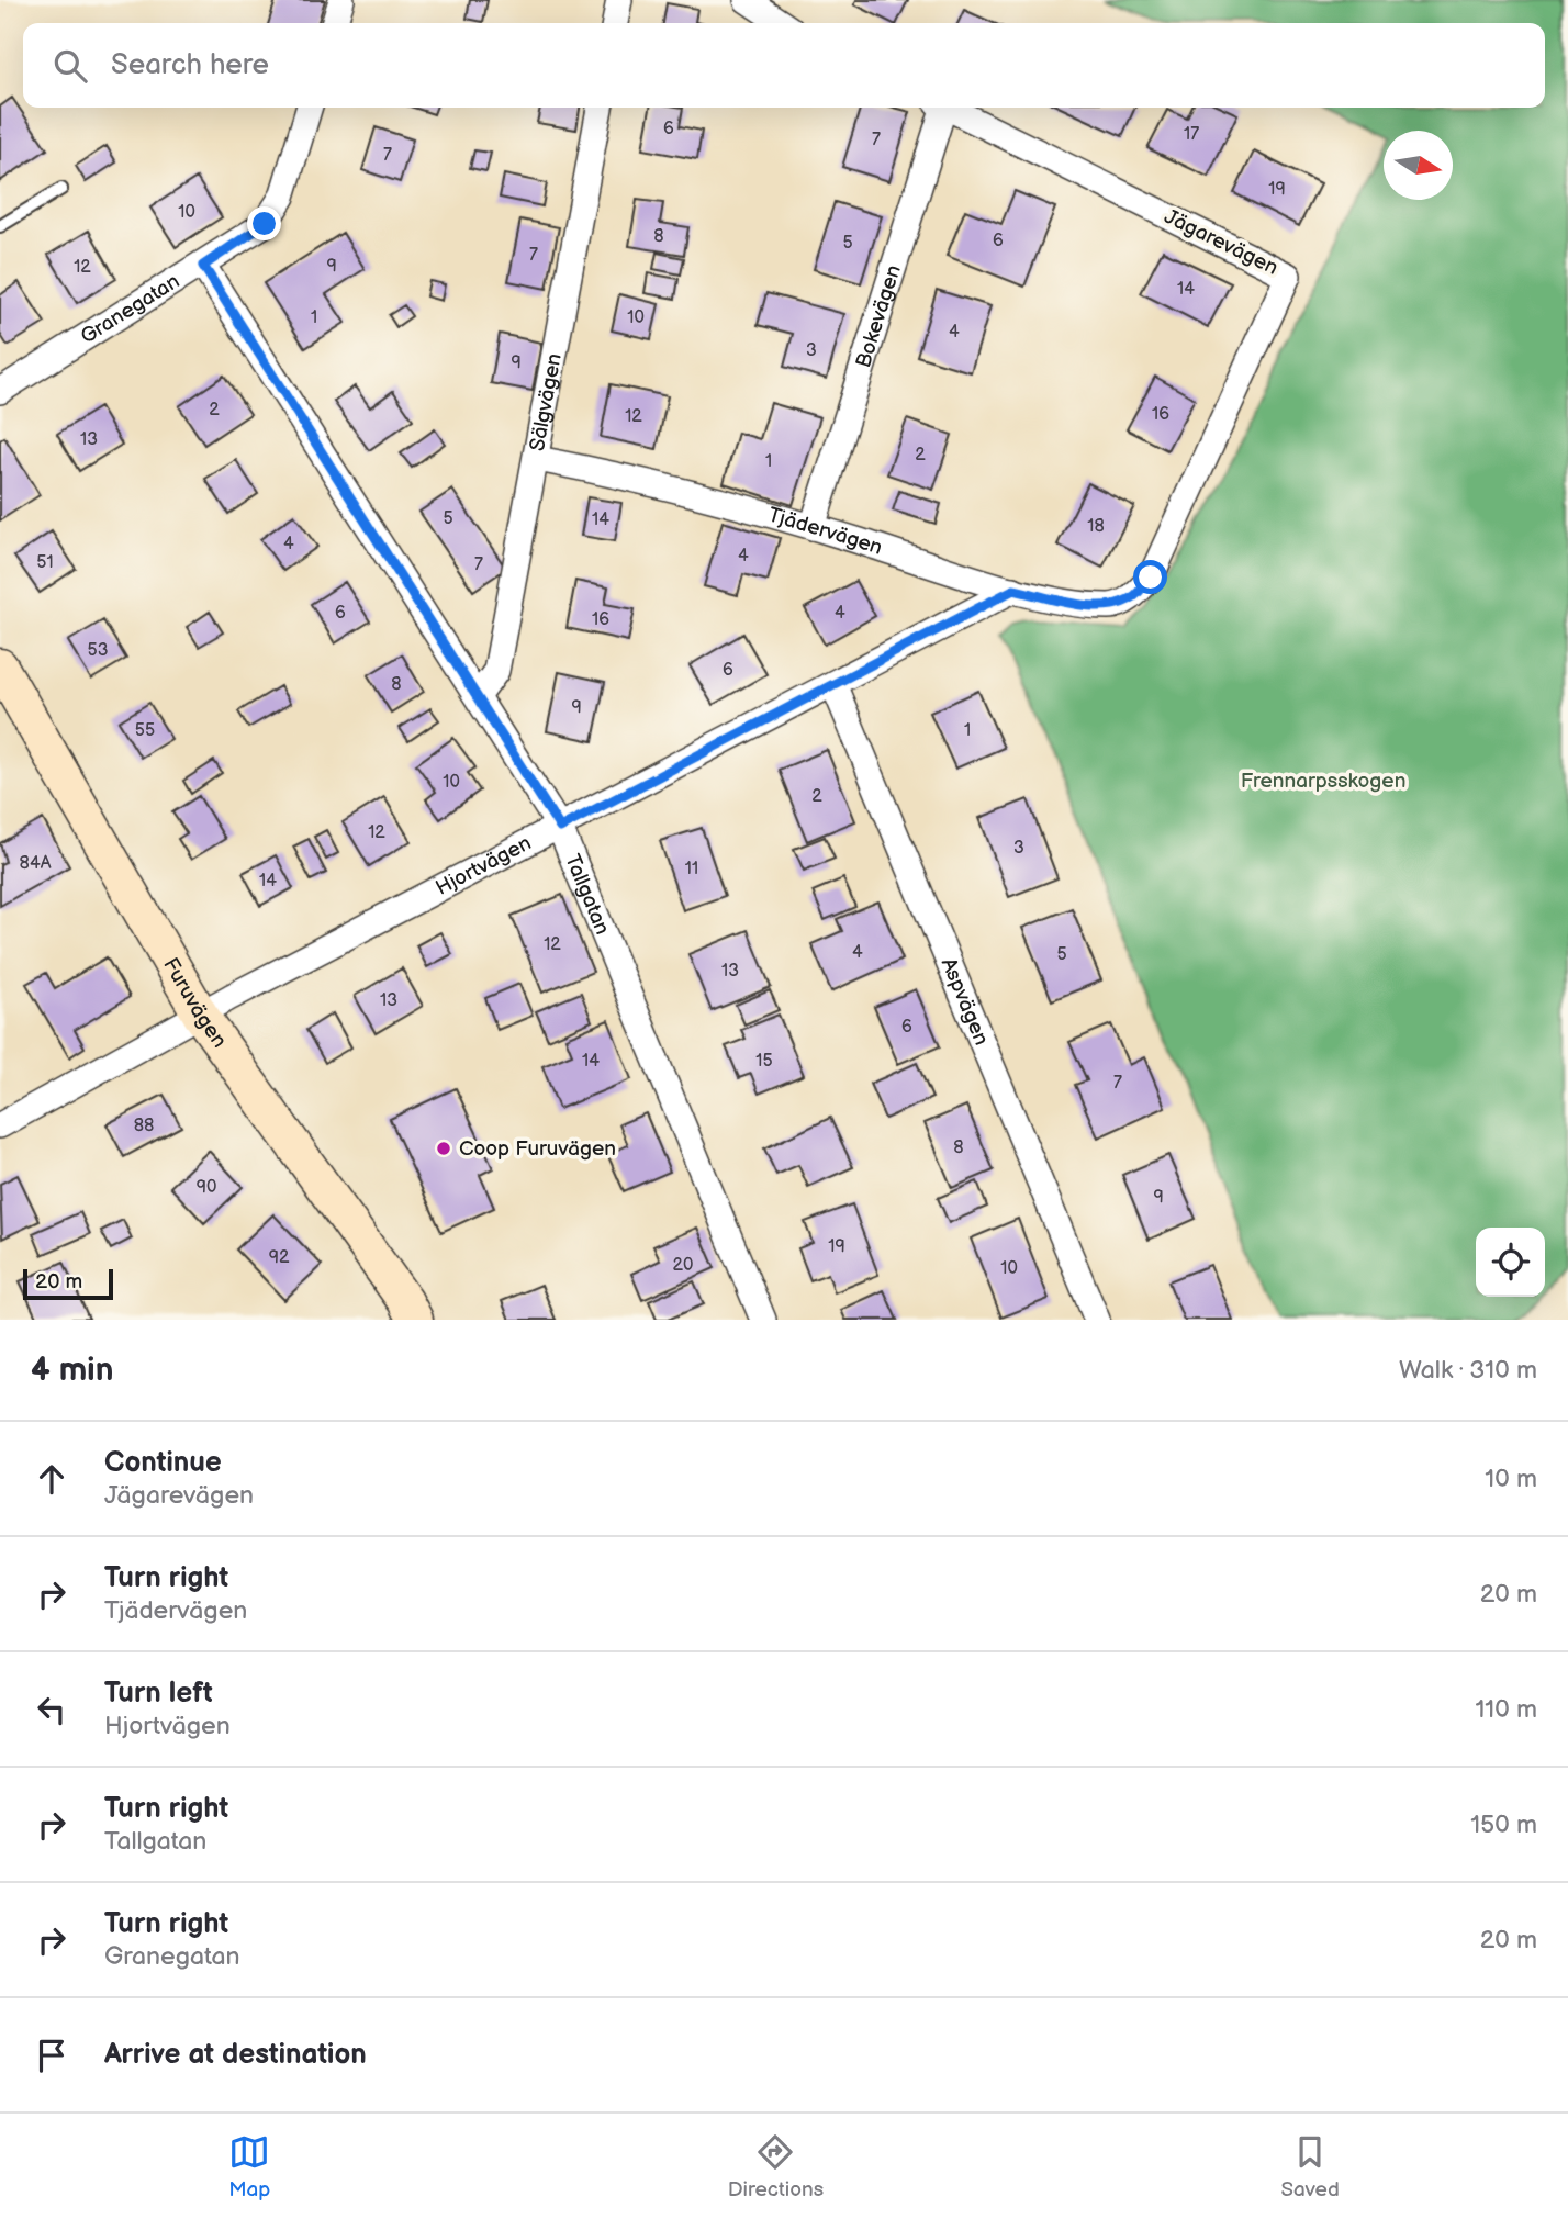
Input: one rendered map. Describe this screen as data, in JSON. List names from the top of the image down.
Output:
{
  "streets": {
    "street": [
      "Jägarevägen",
      "Granegatan",
      "Bokevägen",
      "Sälgvägen",
      "Tjädervägen",
      "Hjortvägen",
      "Tallgatan",
      "Furuvägen",
      "Aspvägen"
    ]
  },
  "crossings": [
    ["Jägarevägen", "Tjädervägen"],
    ["Granegatan", "Tallgatan"],
    ["Bokevägen", "Tjädervägen"],
    ["Sälgvägen", "Tjädervägen"],
    ["Sälgvägen", "Tallgatan"],
    ["Tjädervägen", "Hjortvägen"],
    ["Hjortvägen", "Tallgatan"],
    ["Hjortvägen", "Furuvägen"],
    ["Hjortvägen", "Aspvägen"]
  ],
  "parks": ["Frennarpsskogen"],
  "places": ["Coop Furuvägen"],
  "house_numbers": [
    "6",
    "17",
    "7",
    "7",
    "19",
    "10",
    "8",
    "6",
    "5",
    "7",
    "9",
    "12",
    "14",
    "1",
    "10",
    "4",
    "3",
    "9",
    "2",
    "16",
    "12",
    "13",
    "2",
    "1",
    "5",
    "14",
    "18",
    "4",
    "4",
    "51",
    "7",
    "6",
    "4",
    "16",
    "53",
    "6",
    "8",
    "9",
    "55",
    "1",
    "10",
    "2",
    "12",
    "3",
    "84A",
    "11",
    "14",
    "12",
    "4",
    "5",
    "13",
    "13",
    "6",
    "14",
    "15",
    "7",
    "88",
    "8",
    "90",
    "9",
    "19",
    "92",
    "20",
    "10"
  ],
  "scale_bar": "20 m",
  "north": "right",
  "page": {
    "search": "Search here",
    "scale": "20 m",
    "heading": ["4 min", "Walk · 310 m"],
    "list": [
      ["Continue", "Jägarevägen", "10 m"],
      ["Turn right", "Tjädervägen", "20 m"],
      ["Turn left", "Hjortvägen", "110 m"],
      ["Turn right", "Tallgatan", "150 m"],
      ["Turn right", "Granegatan", "20 m"],
      "Arrive at destination"
    ],
    "nav": ["Map", "Directions", "Saved"]
  }
}
